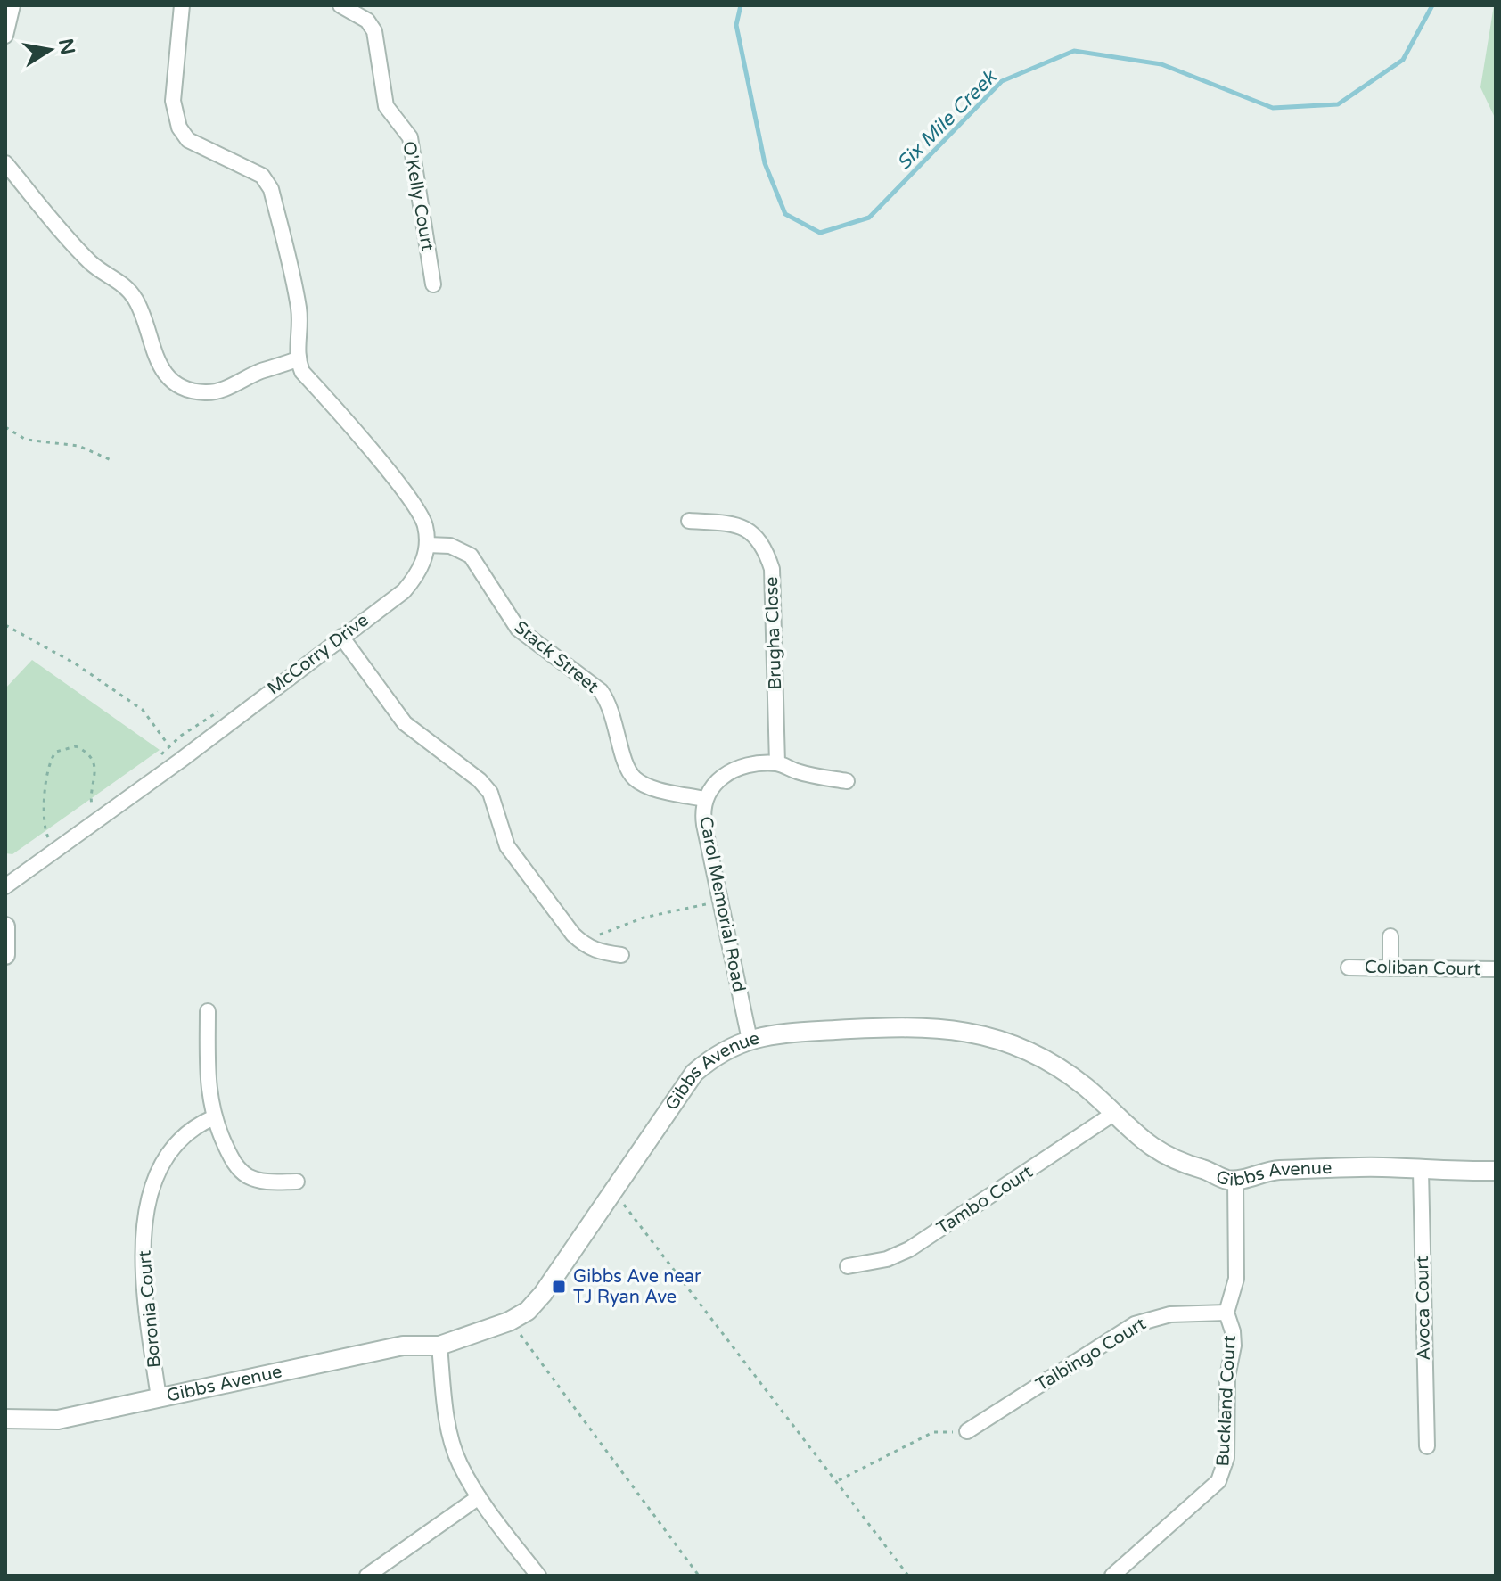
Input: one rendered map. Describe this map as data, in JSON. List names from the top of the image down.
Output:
{
  "streets": {
    "street": [
      "O'Kelly Court",
      "Brugha Close",
      "McCorry Drive",
      "Stack Street",
      "Carol Memorial Road",
      "Coliban Court",
      "Gibbs Avenue",
      "Tambo Court",
      "Avoca Court",
      "Boronia Court",
      "Talbingo Court",
      "Buckland Court"
    ]
  },
  "crossings": [
    ["Brugha Close", "Carol Memorial Road"],
    ["McCorry Drive", "Stack Street"],
    ["Stack Street", "Carol Memorial Road"],
    ["Carol Memorial Road", "Gibbs Avenue"],
    ["Gibbs Avenue", "Tambo Court"],
    ["Gibbs Avenue", "Avoca Court"],
    ["Gibbs Avenue", "Boronia Court"],
    ["Gibbs Avenue", "Buckland Court"],
    ["Talbingo Court", "Buckland Court"]
  ],
  "water": ["Six Mile Creek"],
  "places": {
    "transit": ["Gibbs Ave near TJ Ryan Ave"]
  },
  "north": "right"
}
